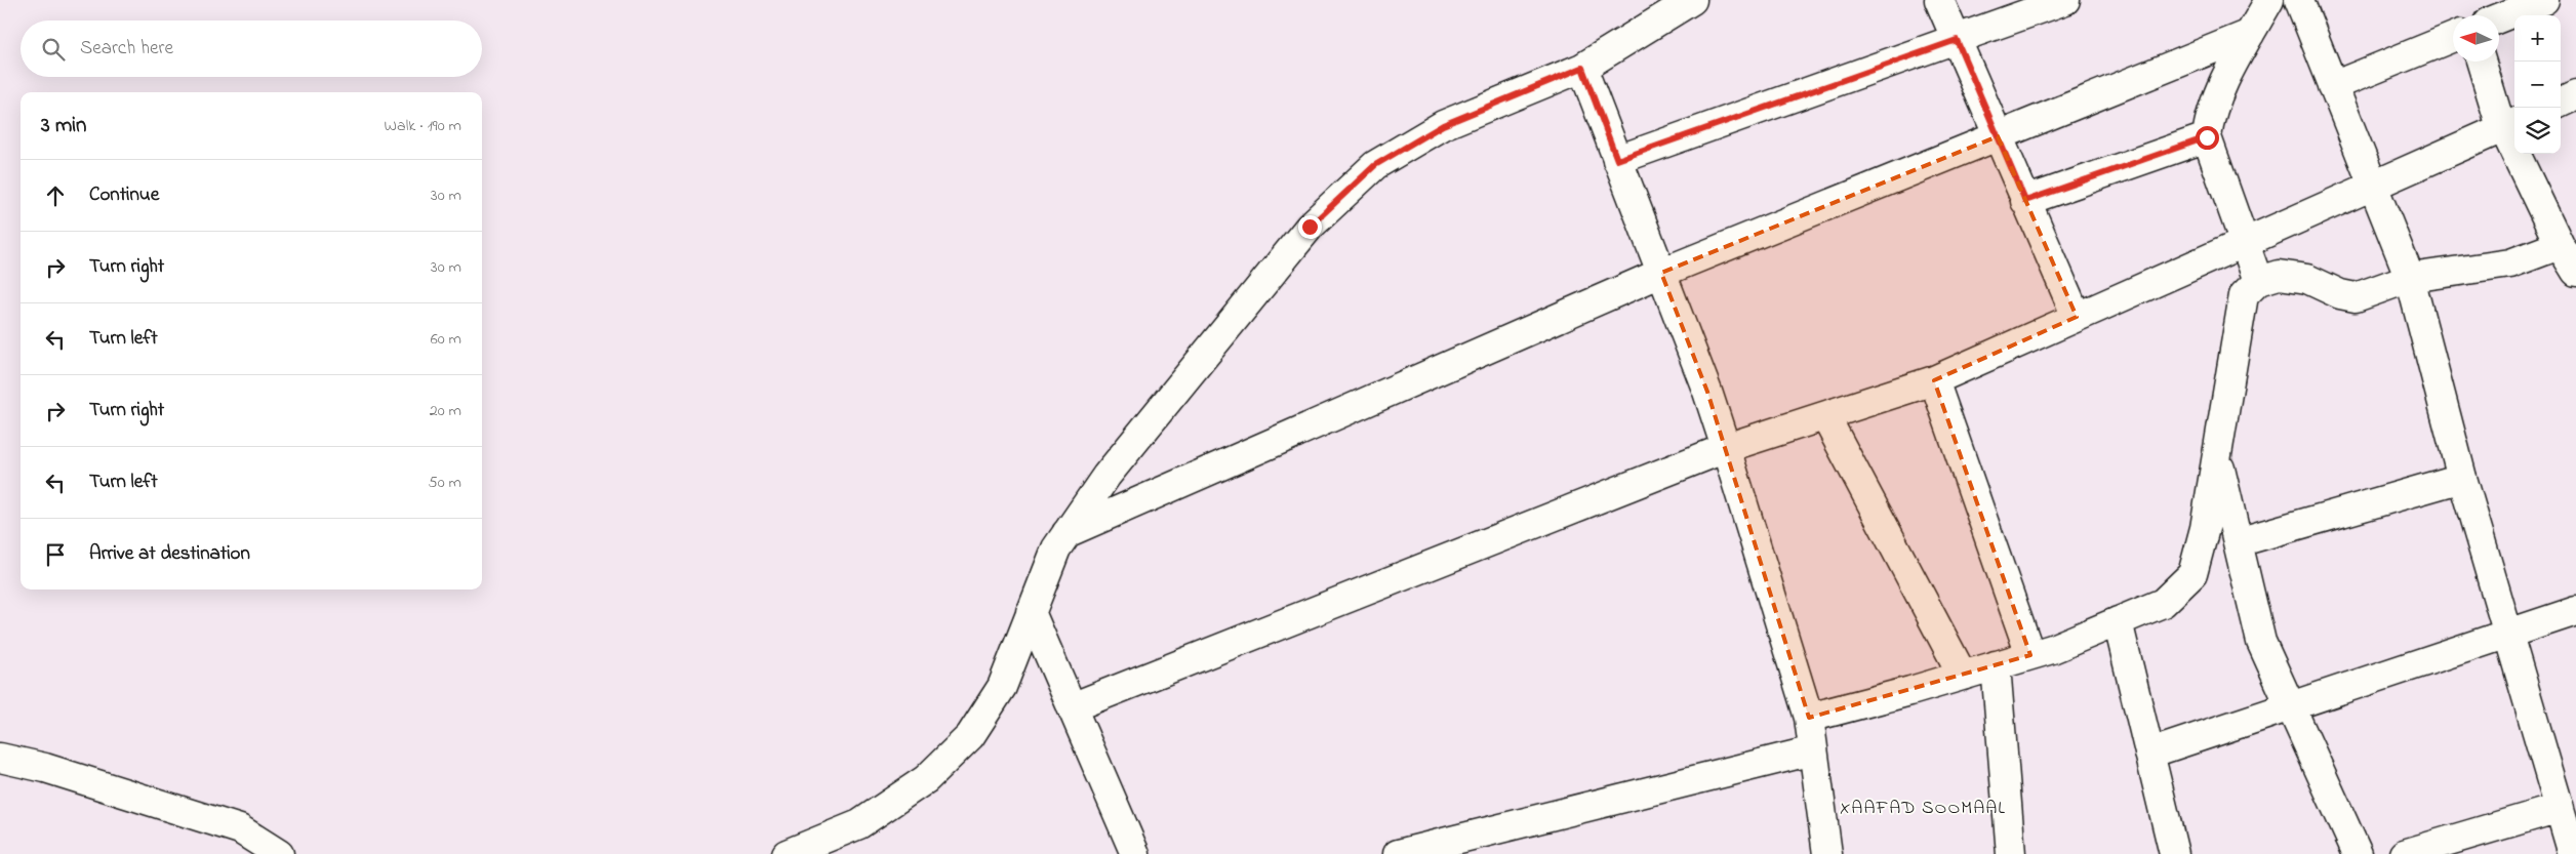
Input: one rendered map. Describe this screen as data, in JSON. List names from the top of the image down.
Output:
{
  "districts": ["XAAFAD SOOMAAL"],
  "north": "left",
  "page": {
    "map_buttons": ["+", "−"],
    "search": "Search here",
    "heading": ["3 min", "Walk · 190 m"],
    "list": [
      ["Continue", "30 m"],
      ["Turn right", "30 m"],
      ["Turn left", "60 m"],
      ["Turn right", "20 m"],
      ["Turn left", "50 m"],
      "Arrive at destination"
    ]
  }
}
